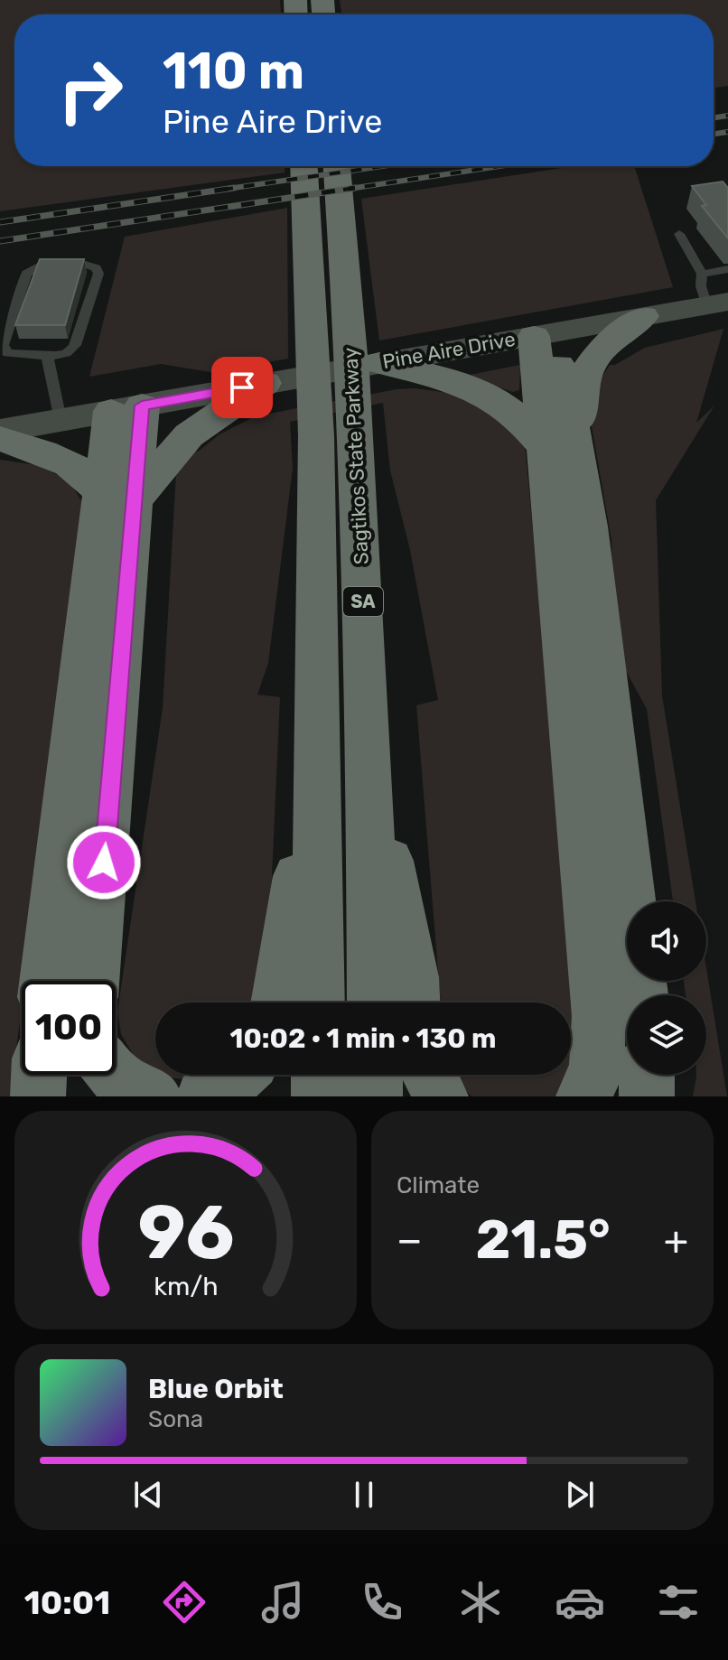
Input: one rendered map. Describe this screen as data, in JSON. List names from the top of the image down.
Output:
{
  "streets": {
    "highway": ["Sagtikos State Parkway", "SA"],
    "street": ["Pine Aire Drive"]
  },
  "page": {
    "turn": ["110 m", "Pine Aire Drive"],
    "limit": "100",
    "trip": "10:02 · 1 min · 130 m",
    "tile": "Climate",
    "heat": ["−", "21.5°", "+"],
    "song": ["Blue Orbit", "Sona"],
    "tabs": "10:01",
    "gauge": ["96", "km/h"]
  }
}
